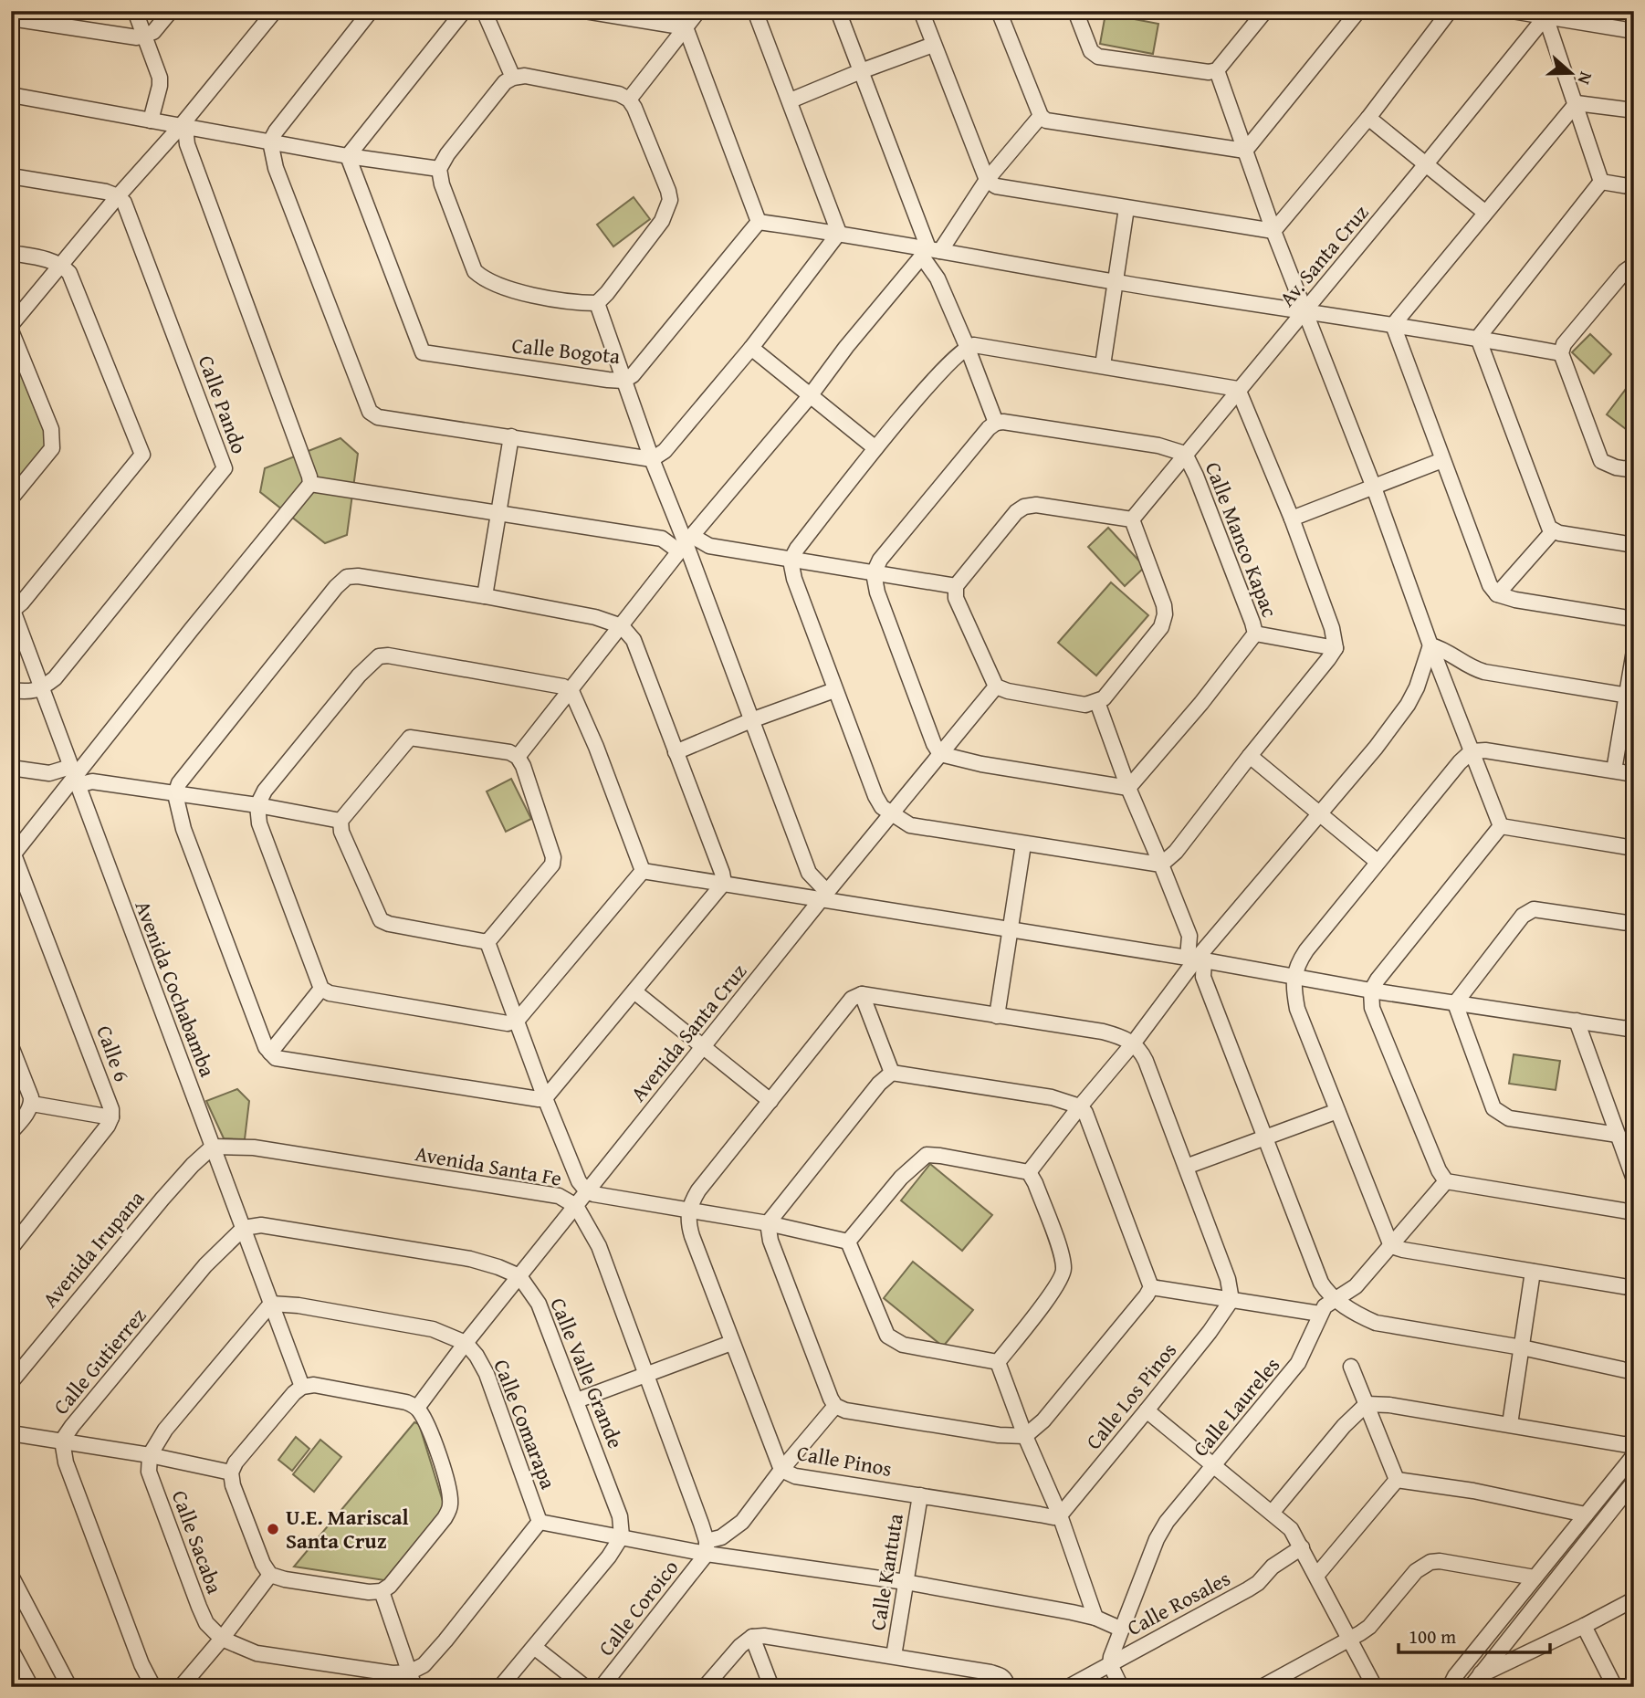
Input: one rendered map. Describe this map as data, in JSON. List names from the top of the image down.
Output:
{
  "streets": {
    "street": [
      "Av. Santa Cruz",
      "Calle Bogota",
      "Calle Pando",
      "Calle Manco Kapac",
      "Avenida Cochabamba",
      "Avenida Santa Cruz",
      "Calle 6",
      "Avenida Santa Fe",
      "Avenida Irupana",
      "Calle Gutierrez",
      "Calle Valle Grande",
      "Calle Los Pinos",
      "Calle Laureles",
      "Calle Comarapa",
      "Calle Pinos",
      "Calle Sacaba",
      "Calle Kantuta",
      "Calle Rosales",
      "Calle Coroico"
    ]
  },
  "crossings": [
    ["Av. Santa Cruz", "Calle Manco Kapac"],
    ["Av. Santa Cruz", "Avenida Santa Cruz"],
    ["Calle Pando", "Avenida Cochabamba"],
    ["Avenida Cochabamba", "Avenida Santa Cruz"],
    ["Avenida Cochabamba", "Avenida Santa Fe"],
    ["Avenida Cochabamba", "Avenida Irupana"],
    ["Avenida Cochabamba", "Calle Gutierrez"],
    ["Avenida Santa Cruz", "Avenida Santa Fe"],
    ["Avenida Santa Cruz", "Calle Valle Grande"],
    ["Avenida Santa Cruz", "Calle Comarapa"],
    ["Avenida Santa Fe", "Avenida Irupana"],
    ["Avenida Santa Fe", "Calle Coroico"],
    ["Calle Los Pinos", "Calle Pinos"],
    ["Calle Laureles", "Calle Rosales"],
    ["Calle Comarapa", "Calle Sacaba"],
    ["Calle Pinos", "Calle Kantuta"]
  ],
  "places": ["U.E. Mariscal Santa Cruz"],
  "scale_bar": "100 m",
  "north": "right"
}
